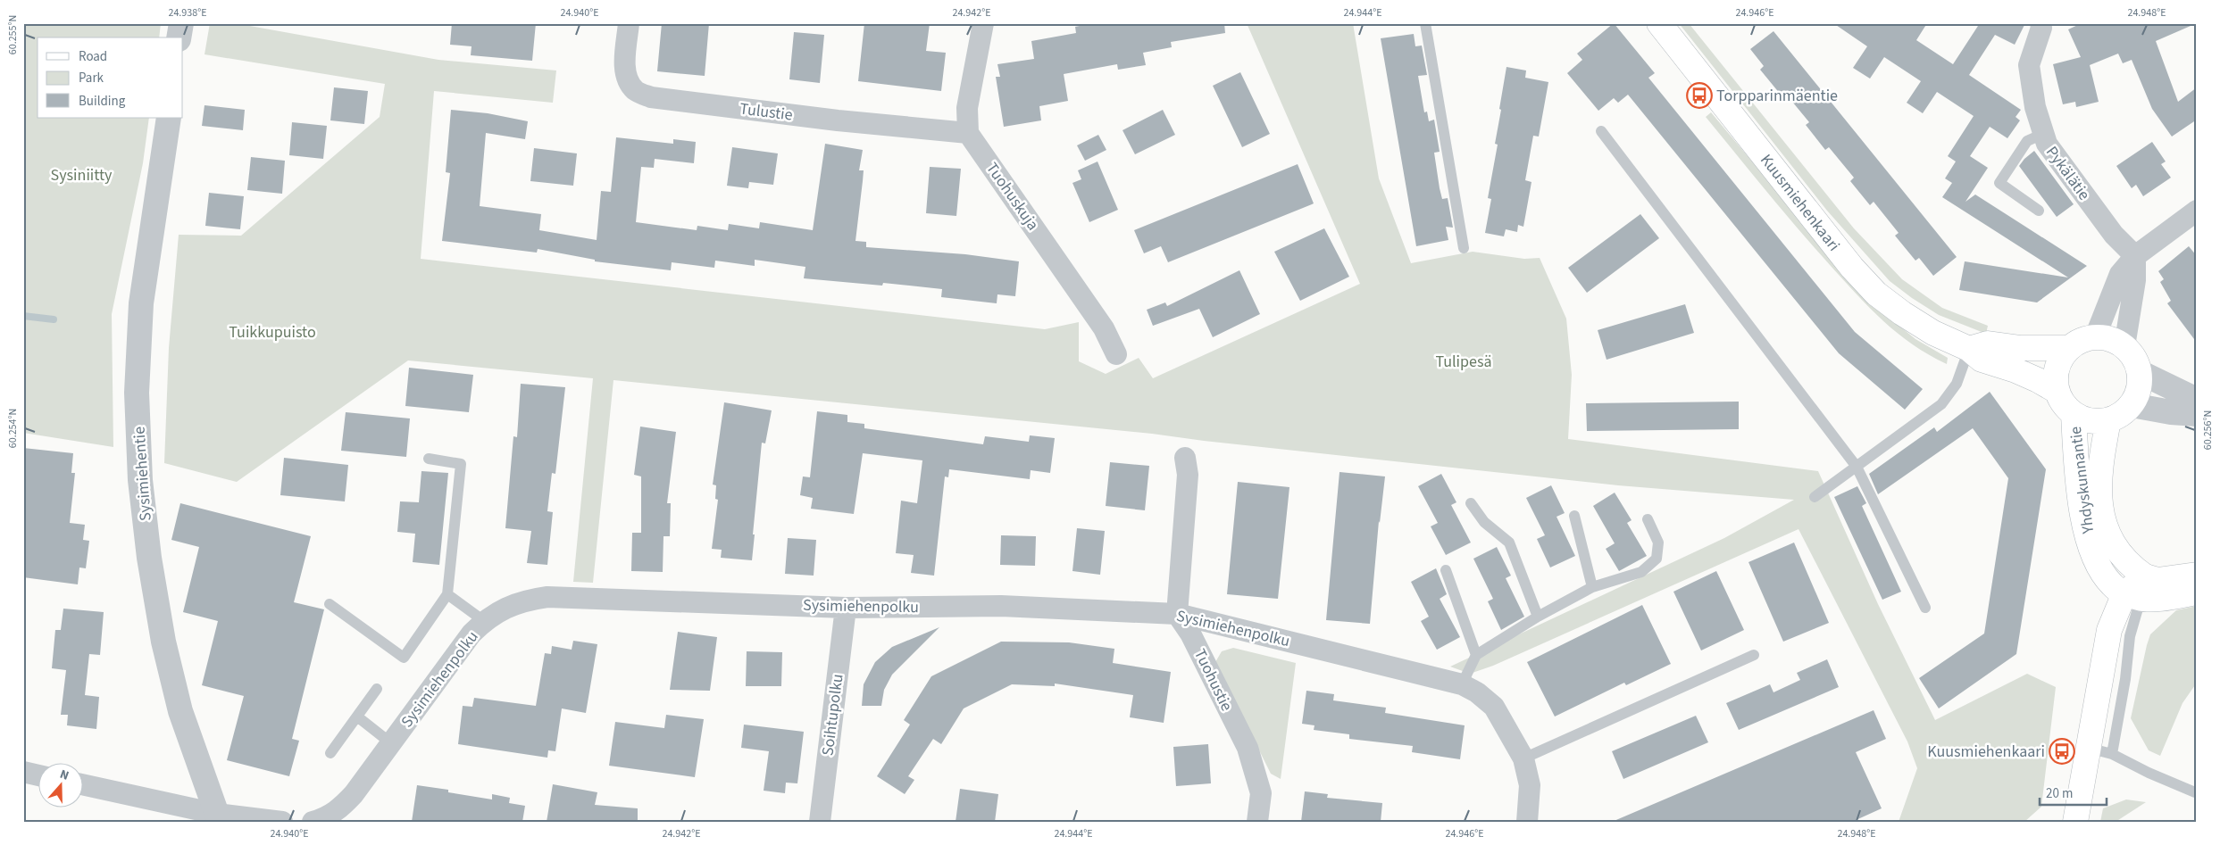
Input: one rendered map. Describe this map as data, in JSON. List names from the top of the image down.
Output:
{
  "streets": {
    "main road": ["Kuusmiehenkaari", "Yhdyskunnantie"],
    "street": [
      "Tulustie",
      "Pykälätie",
      "Tuohuskuja",
      "Sysimiehentie",
      "Sysimiehenpolku",
      "Tuohustie",
      "Soihtupolku"
    ]
  },
  "crossings": [
    ["Tulustie", "Tuohuskuja"],
    ["Kuusmiehenkaari", "Yhdyskunnantie"],
    ["Sysimiehenpolku", "Tuohustie"],
    ["Sysimiehenpolku", "Soihtupolku"]
  ],
  "parks": ["Sysiniitty", "Tuikkupuisto", "Tulipesä"],
  "places": {
    "bus stop": ["Torpparinmäentie", "Kuusmiehenkaari"]
  },
  "legend": ["Road", "Park", "Building"],
  "scale_bar": "20 m",
  "north": "top",
  "coordinates": [
    "24.938°E",
    "24.940°E",
    "24.942°E",
    "24.944°E",
    "24.946°E",
    "24.948°E",
    "60.255°N",
    "60.254°N",
    "60.256°N"
  ]
}
